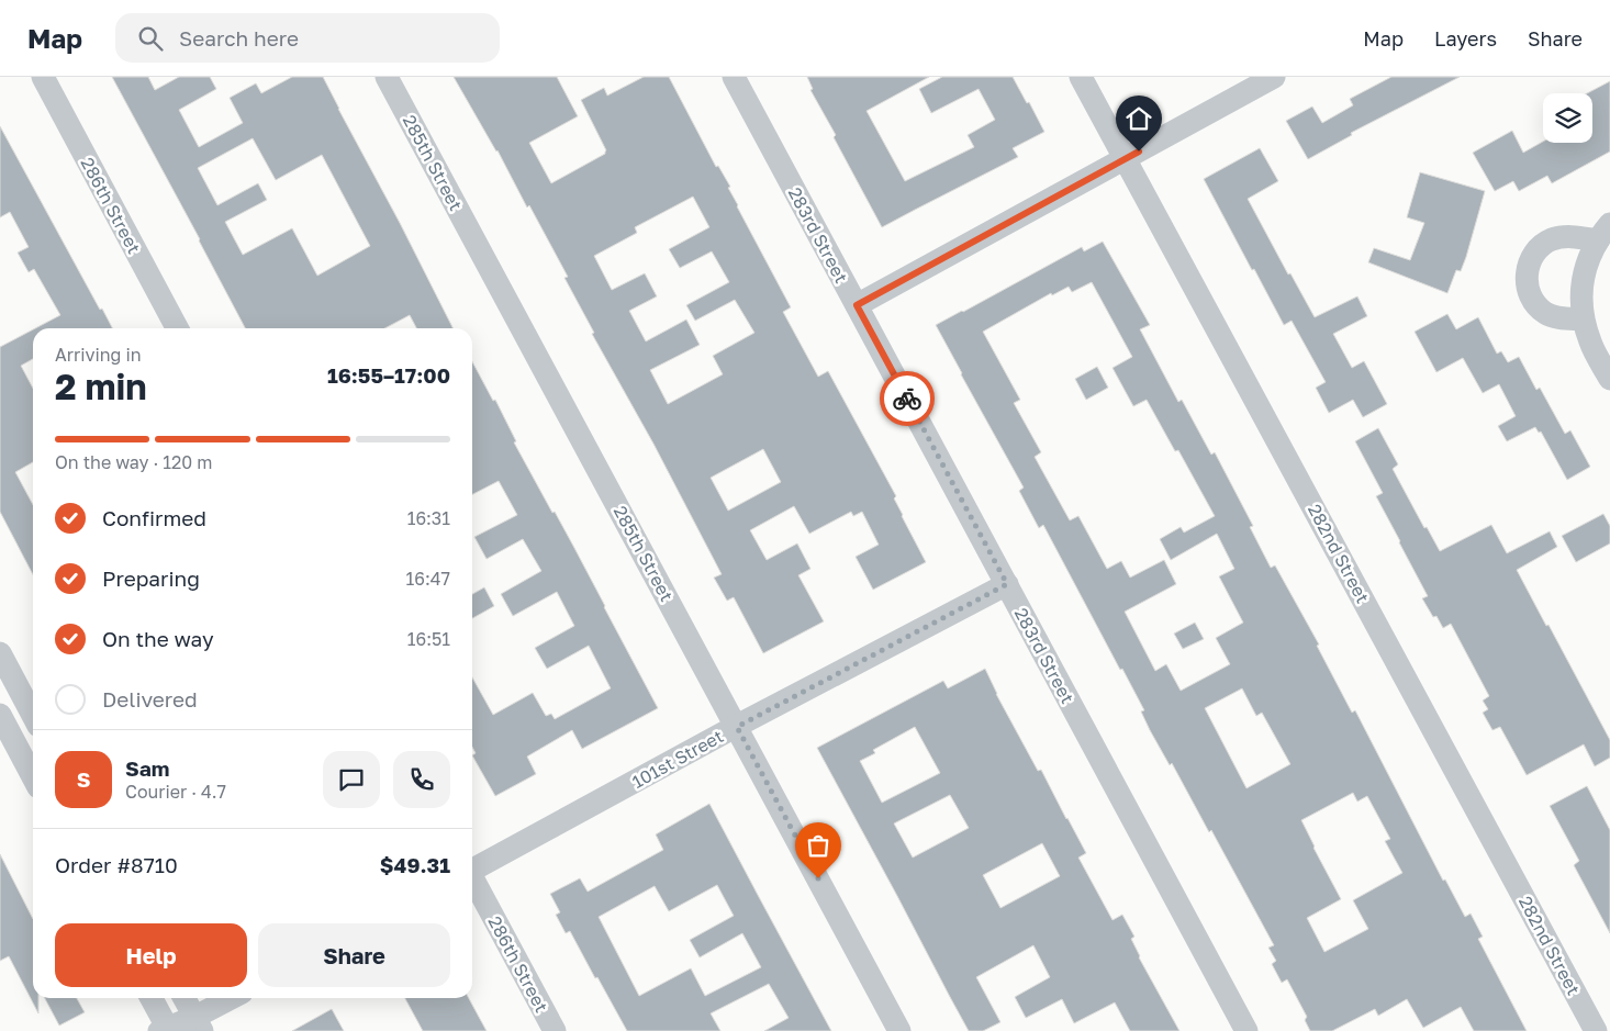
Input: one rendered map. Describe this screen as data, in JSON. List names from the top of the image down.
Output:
{
  "streets": {
    "street": [
      "285th Street",
      "286th Street",
      "283rd Street",
      "282nd Street",
      "101st Street"
    ]
  },
  "crossings": [
    ["285th Street", "101st Street"],
    ["283rd Street", "101st Street"]
  ],
  "page": {
    "header": "Map",
    "search": "Search here",
    "nav": ["Map", "Layers", "Share"],
    "heading": ["2 min", "Arriving in", "16:55–17:00"],
    "panel": [
      "Sam",
      "Courier · 4.7",
      "Order #8710",
      "$49.31"
    ],
    "bar": "On the way · 120 m",
    "list": [
      ["Confirmed", "16:31"],
      ["Preparing", "16:47"],
      ["On the way", "16:51"],
      "Delivered"
    ],
    "round": "S",
    "buttons": ["Help", "Share"]
  }
}
